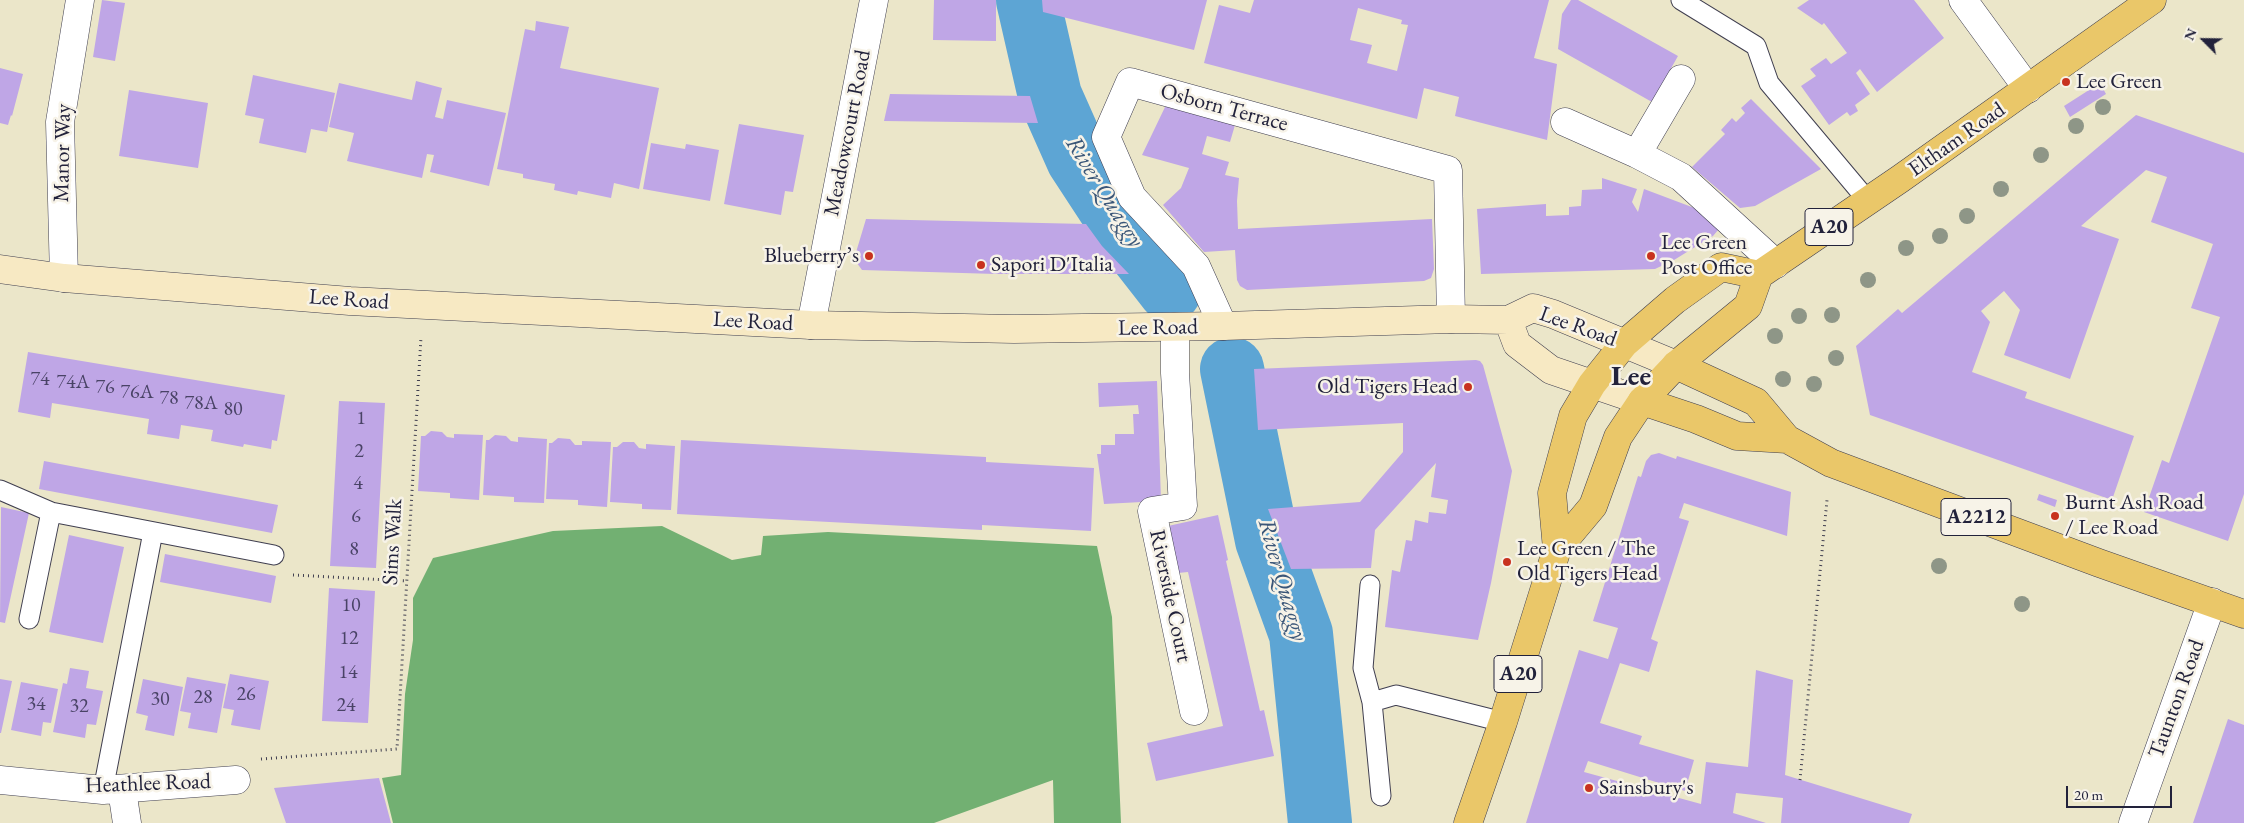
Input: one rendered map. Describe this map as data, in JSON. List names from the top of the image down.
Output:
{
  "streets": {
    "main road": [
      "Eltham Road",
      "A20",
      "Lee Road",
      "A2212"
    ],
    "street": [
      "Osborn Terrace",
      "Meadowcourt Road",
      "Manor Way",
      "Riverside Court",
      "Taunton Road",
      "Heathlee Road"
    ],
    "path": ["Sims Walk"]
  },
  "crossings": [
    ["Osborn Terrace", "Lee Road"],
    ["Meadowcourt Road", "Lee Road"],
    ["Eltham Road", "A20"],
    ["Manor Way", "Lee Road"],
    ["A20", "Lee Road"],
    ["A20", "A2212"],
    ["Lee Road", "A2212"],
    ["Lee Road", "Riverside Court"],
    ["A2212", "Taunton Road"]
  ],
  "districts": ["Lee"],
  "water": ["River Quaggy"],
  "places": [
    "Lee Green",
    "Blueberry’s",
    "Lee Green Post Office",
    "Sapori D'Italia",
    "Old Tigers Head",
    "Burnt Ash Road / Lee Road",
    "Lee Green / The Old Tigers Head",
    "Sainsbury's"
  ],
  "house_numbers": [
    "74",
    "74A",
    "76",
    "76A",
    "78",
    "78A",
    "80",
    "1",
    "2",
    "4",
    "6",
    "8",
    "10",
    "12",
    "14",
    "26",
    "28",
    "30",
    "34",
    "24",
    "32"
  ],
  "scale_bar": "20 m",
  "north": "top left"
}
